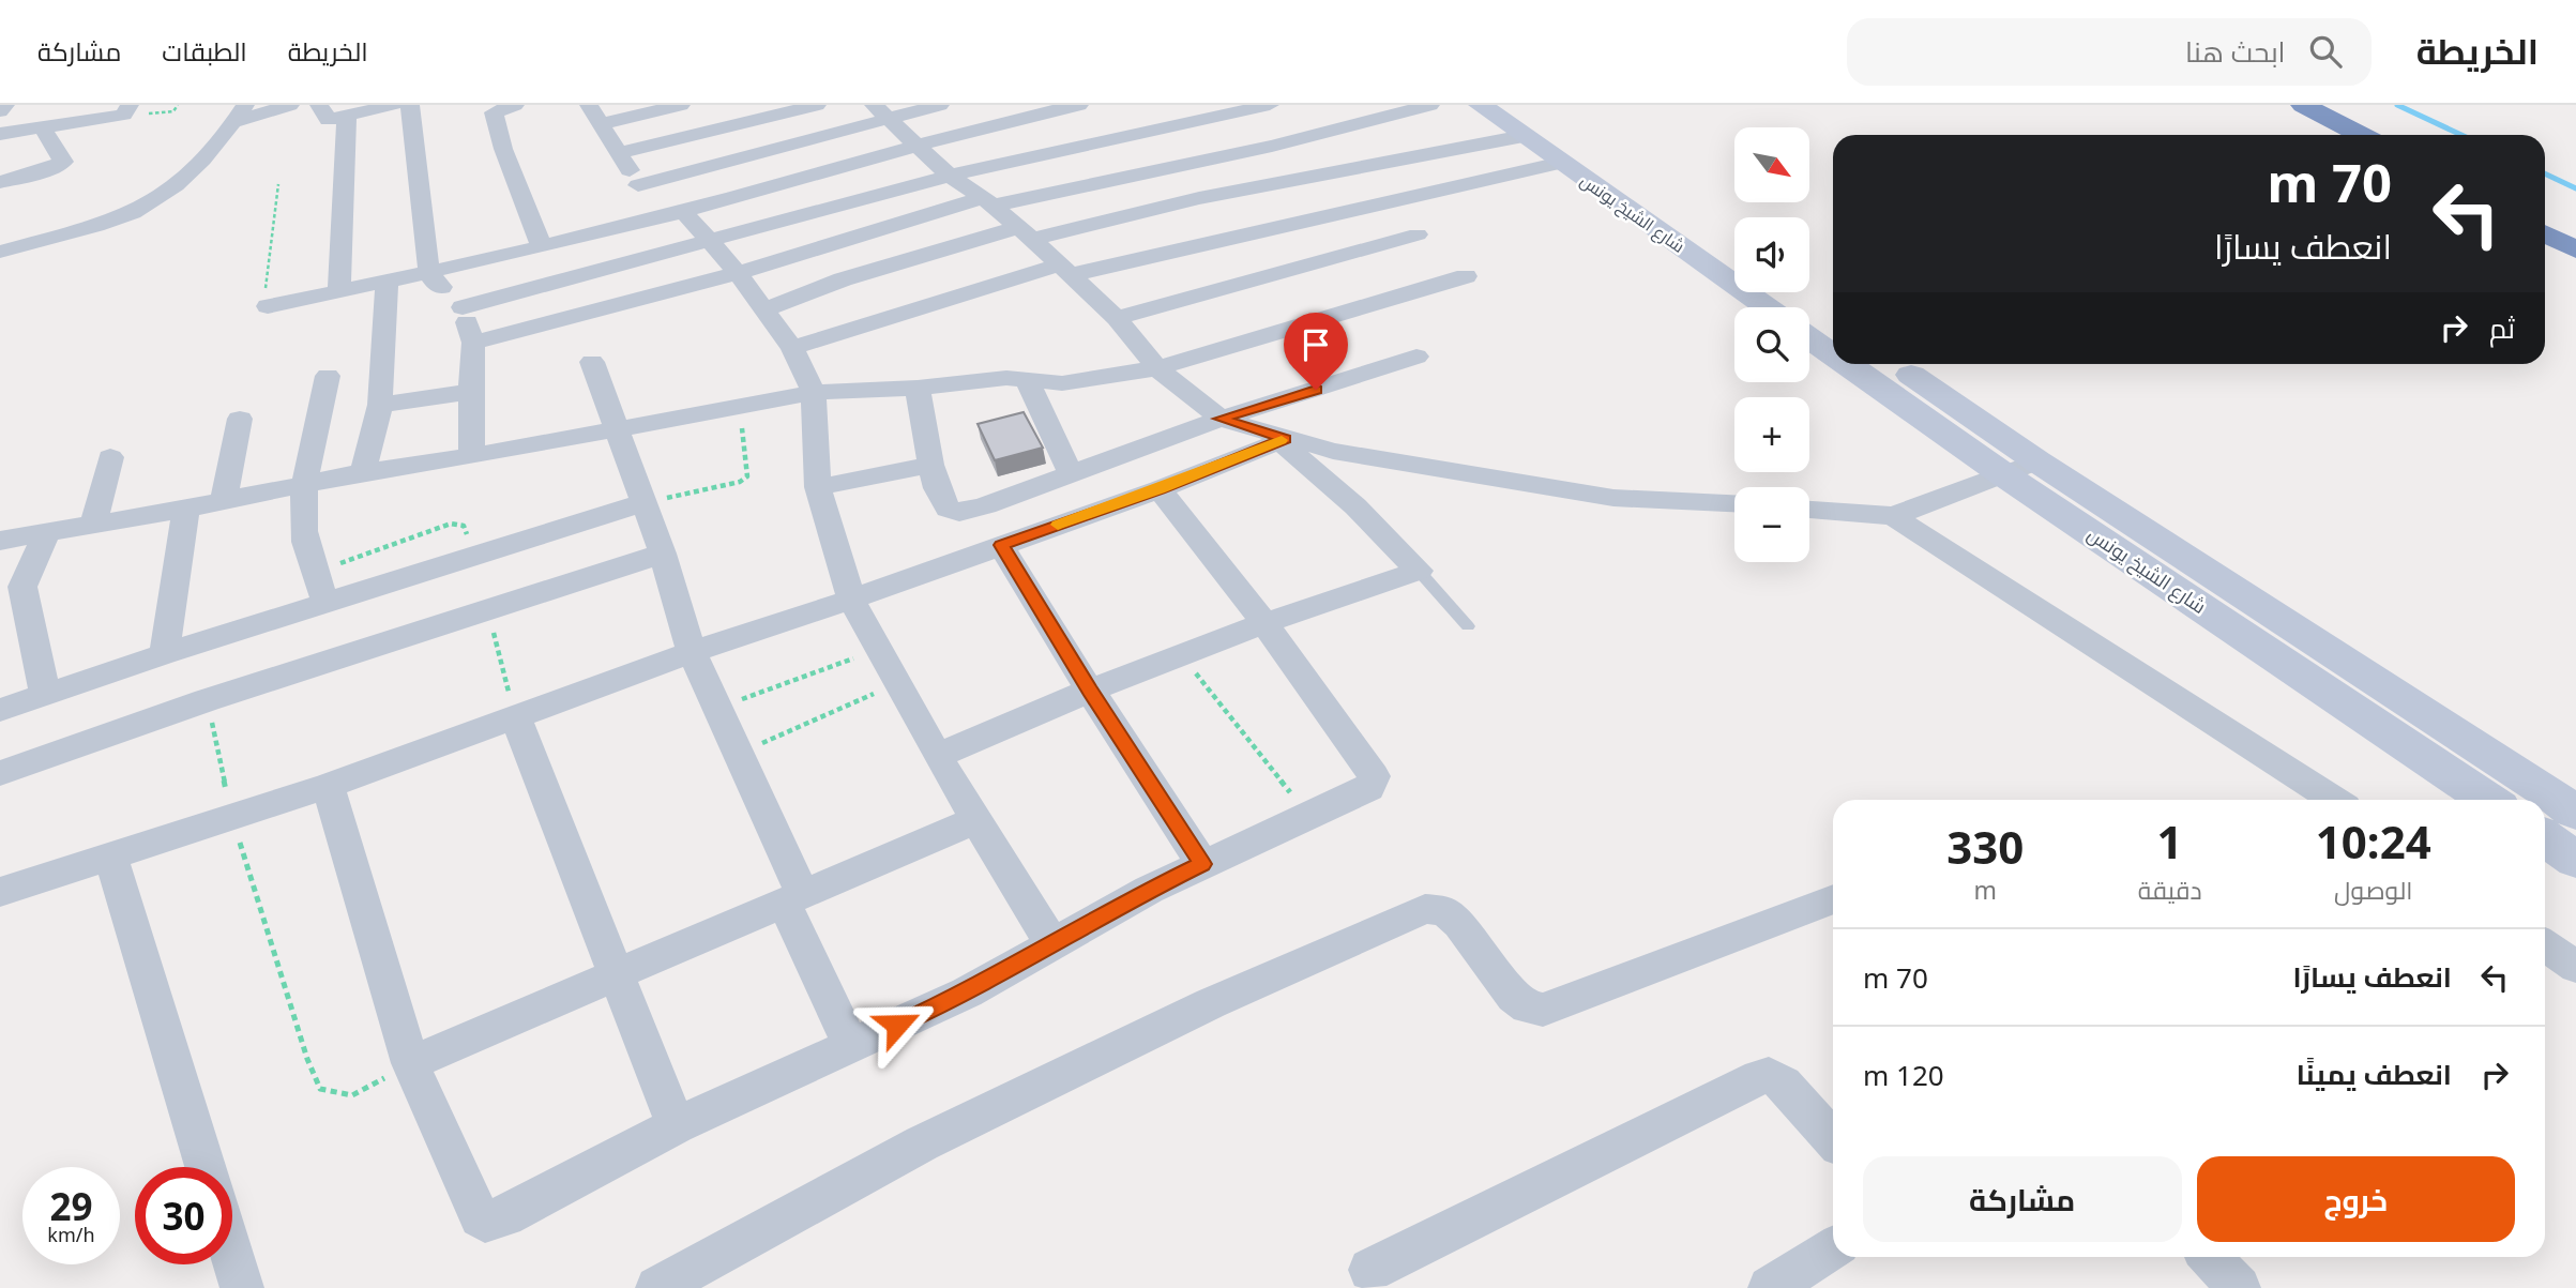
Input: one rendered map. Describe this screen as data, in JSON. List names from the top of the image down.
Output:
{
  "streets": {
    "street": ["شارع الشيخ يونس"]
  },
  "north": "bottom right",
  "page": {
    "header": "الخريطة",
    "search": "ابحث هنا",
    "nav": ["الخريطة", "الطبقات", "مشاركة"],
    "map_buttons": ["+", "−"],
    "turn": ["70 m", "انعطف يسارًا"],
    "then": "ثم",
    "eta": [
      "10:24",
      "الوصول",
      "1",
      "دقيقة",
      "330",
      "m"
    ],
    "list": [
      {
        "name": "انعطف يسارًا",
        "value": "70 m"
      },
      {
        "name": "انعطف يمينًا",
        "value": "120 m"
      }
    ],
    "buttons": ["خروج", "مشاركة"],
    "speed": "29 km/h",
    "limit": "30"
  }
}
